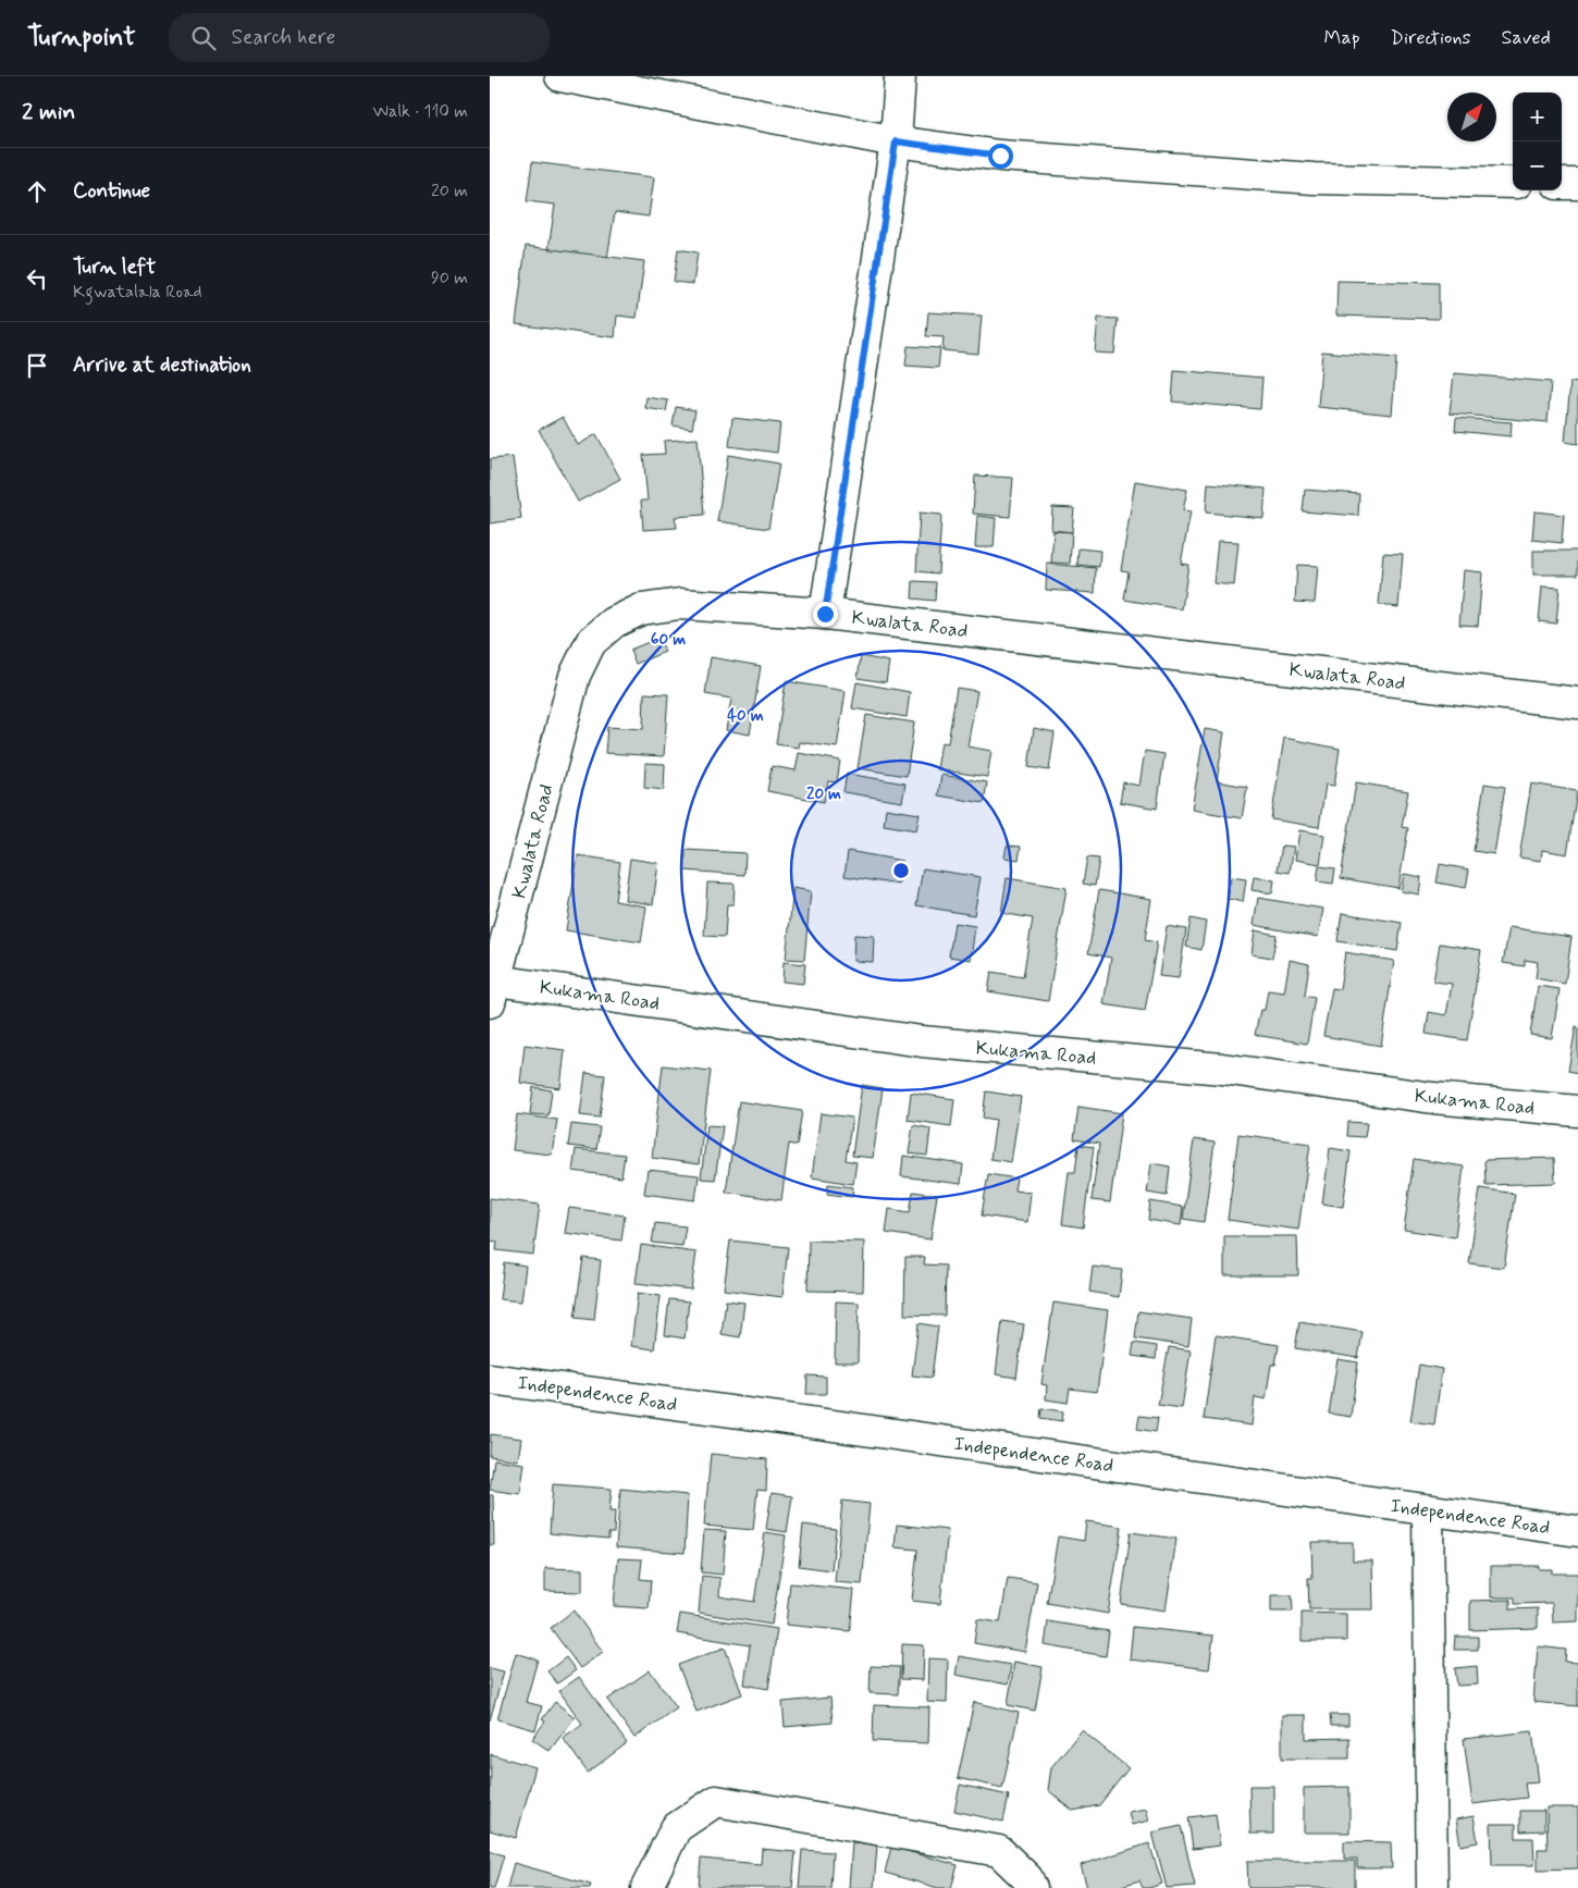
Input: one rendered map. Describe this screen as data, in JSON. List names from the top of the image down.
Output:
{
  "streets": {
    "street": ["Kwalata Road", "Kukama Road", "Independence Road"]
  },
  "crossings": [
    ["Kwalata Road", "Kukama Road"]
  ],
  "north": "top right",
  "page": {
    "header": "Turnpoint",
    "search": "Search here",
    "nav": ["Map", "Directions", "Saved"],
    "heading": ["2 min", "Walk · 110 m"],
    "map_buttons": ["+", "−"],
    "list": [
      ["Continue", "20 m"],
      ["Turn left", "Kgwatalala Road", "90 m"],
      "Arrive at destination"
    ]
  },
  "rings": ["60 m", "40 m", "20 m"]
}
